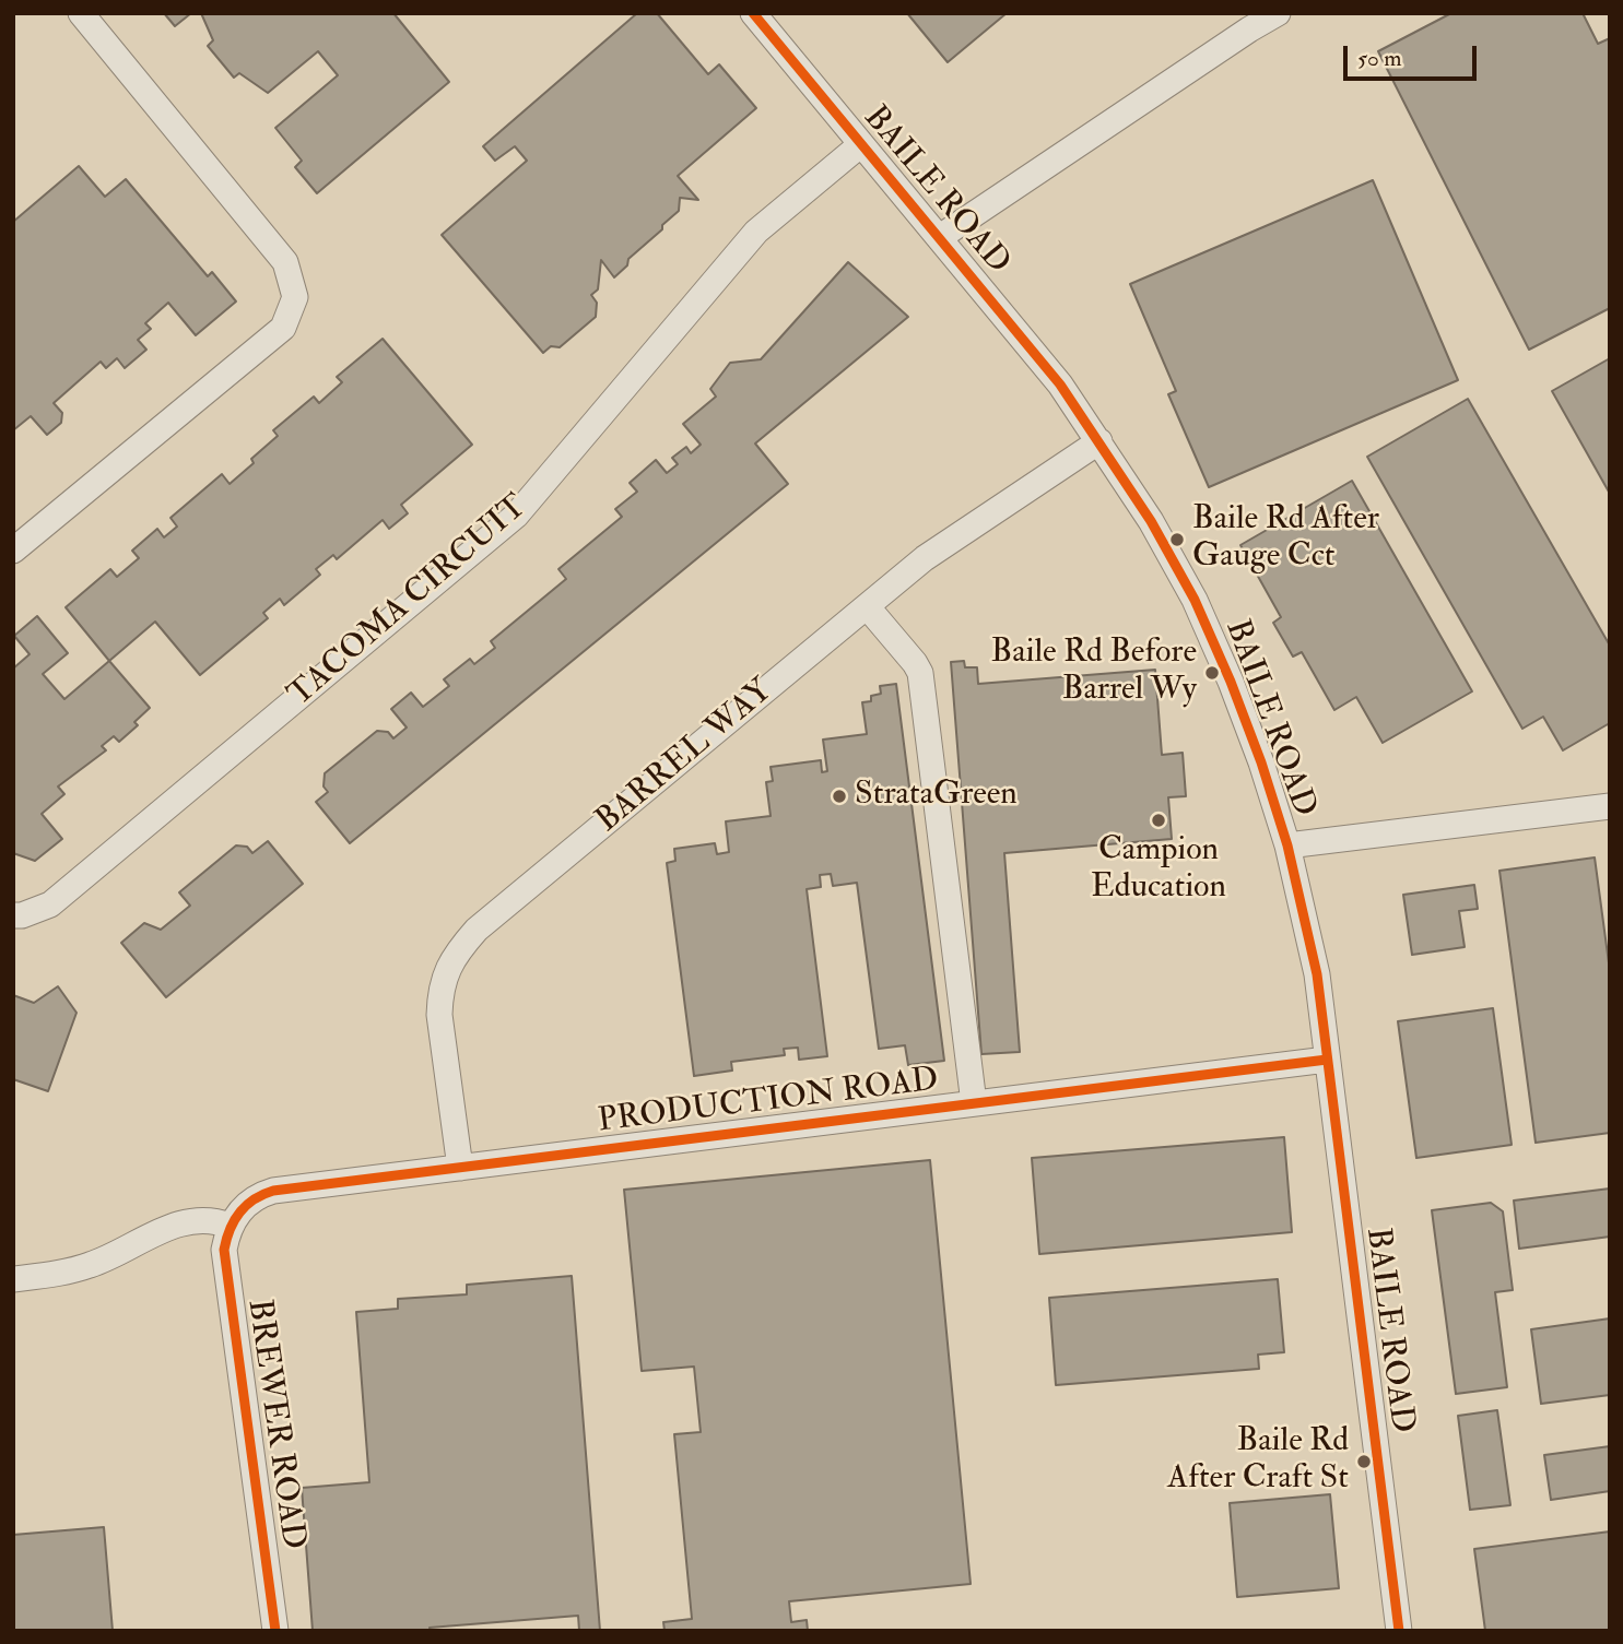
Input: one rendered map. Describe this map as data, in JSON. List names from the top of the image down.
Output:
{
  "streets": {
    "street": [
      "BAILE ROAD",
      "TACOMA CIRCUIT",
      "BARREL WAY",
      "PRODUCTION ROAD",
      "BREWER ROAD"
    ]
  },
  "crossings": [
    ["BAILE ROAD", "TACOMA CIRCUIT"],
    ["BAILE ROAD", "BARREL WAY"],
    ["BAILE ROAD", "PRODUCTION ROAD"],
    ["BARREL WAY", "PRODUCTION ROAD"],
    ["PRODUCTION ROAD", "BREWER ROAD"]
  ],
  "places": [
    "Baile Rd After Gauge Cct",
    "Baile Rd Before Barrel Wy",
    "StrataGreen",
    "Campion Education",
    "Baile Rd After Craft St"
  ],
  "scale_bar": "50 m"
}
